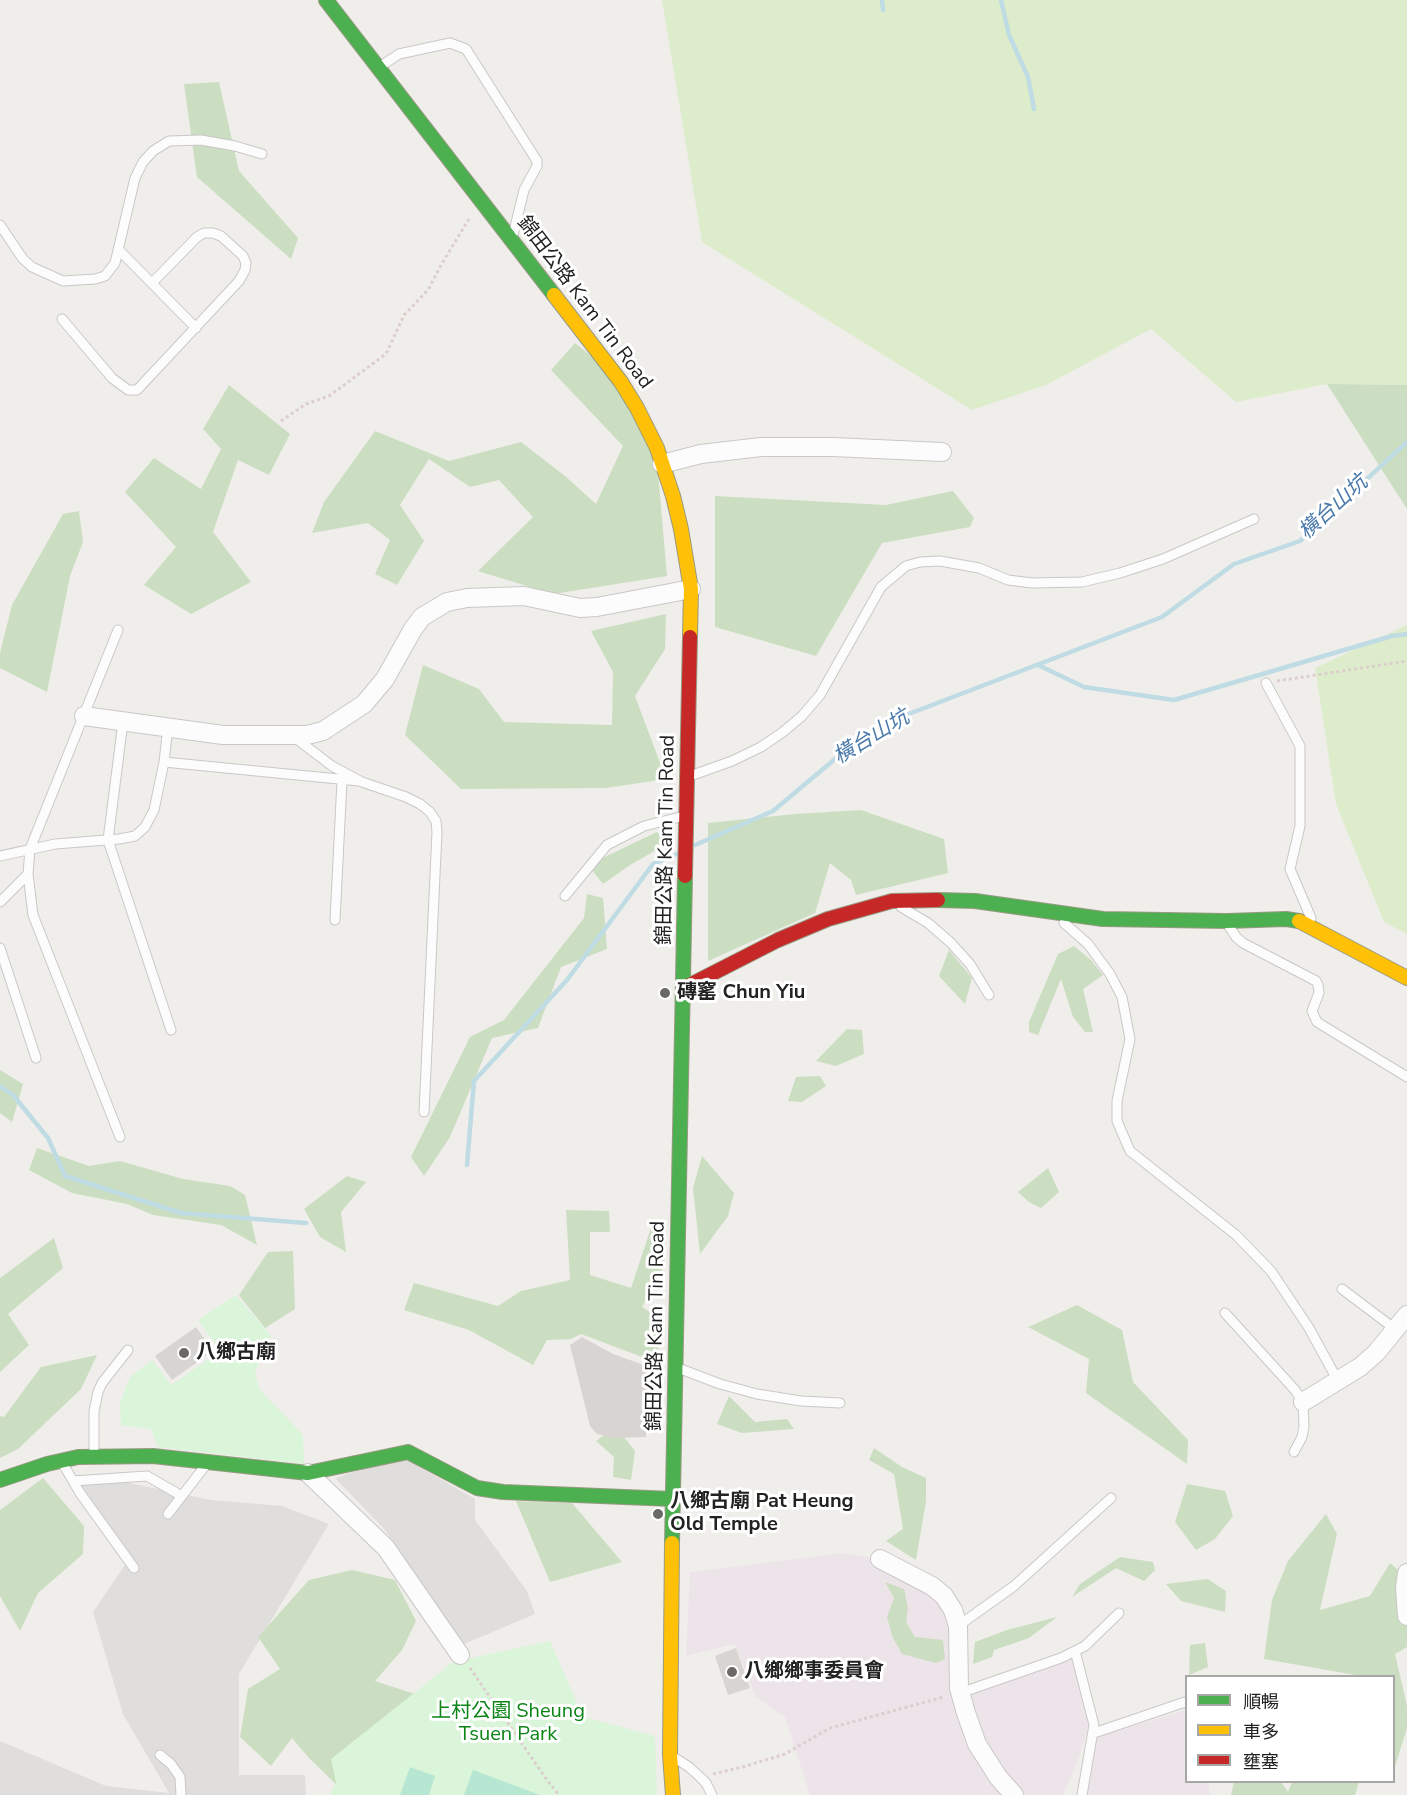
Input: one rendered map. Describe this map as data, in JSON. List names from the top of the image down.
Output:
{
  "streets": {
    "main road": ["錦田公路 Kam Tin Road"]
  },
  "water": ["橫台山坑"],
  "parks": ["上村公園 Sheung Tsuen Park"],
  "places": [
    "磚窰 Chun Yiu",
    "八鄉古廟",
    "八鄉古廟 Pat Heung Old Temple",
    "八鄉鄉事委員會"
  ],
  "legend": ["順暢", "車多", "壅塞"]
}
